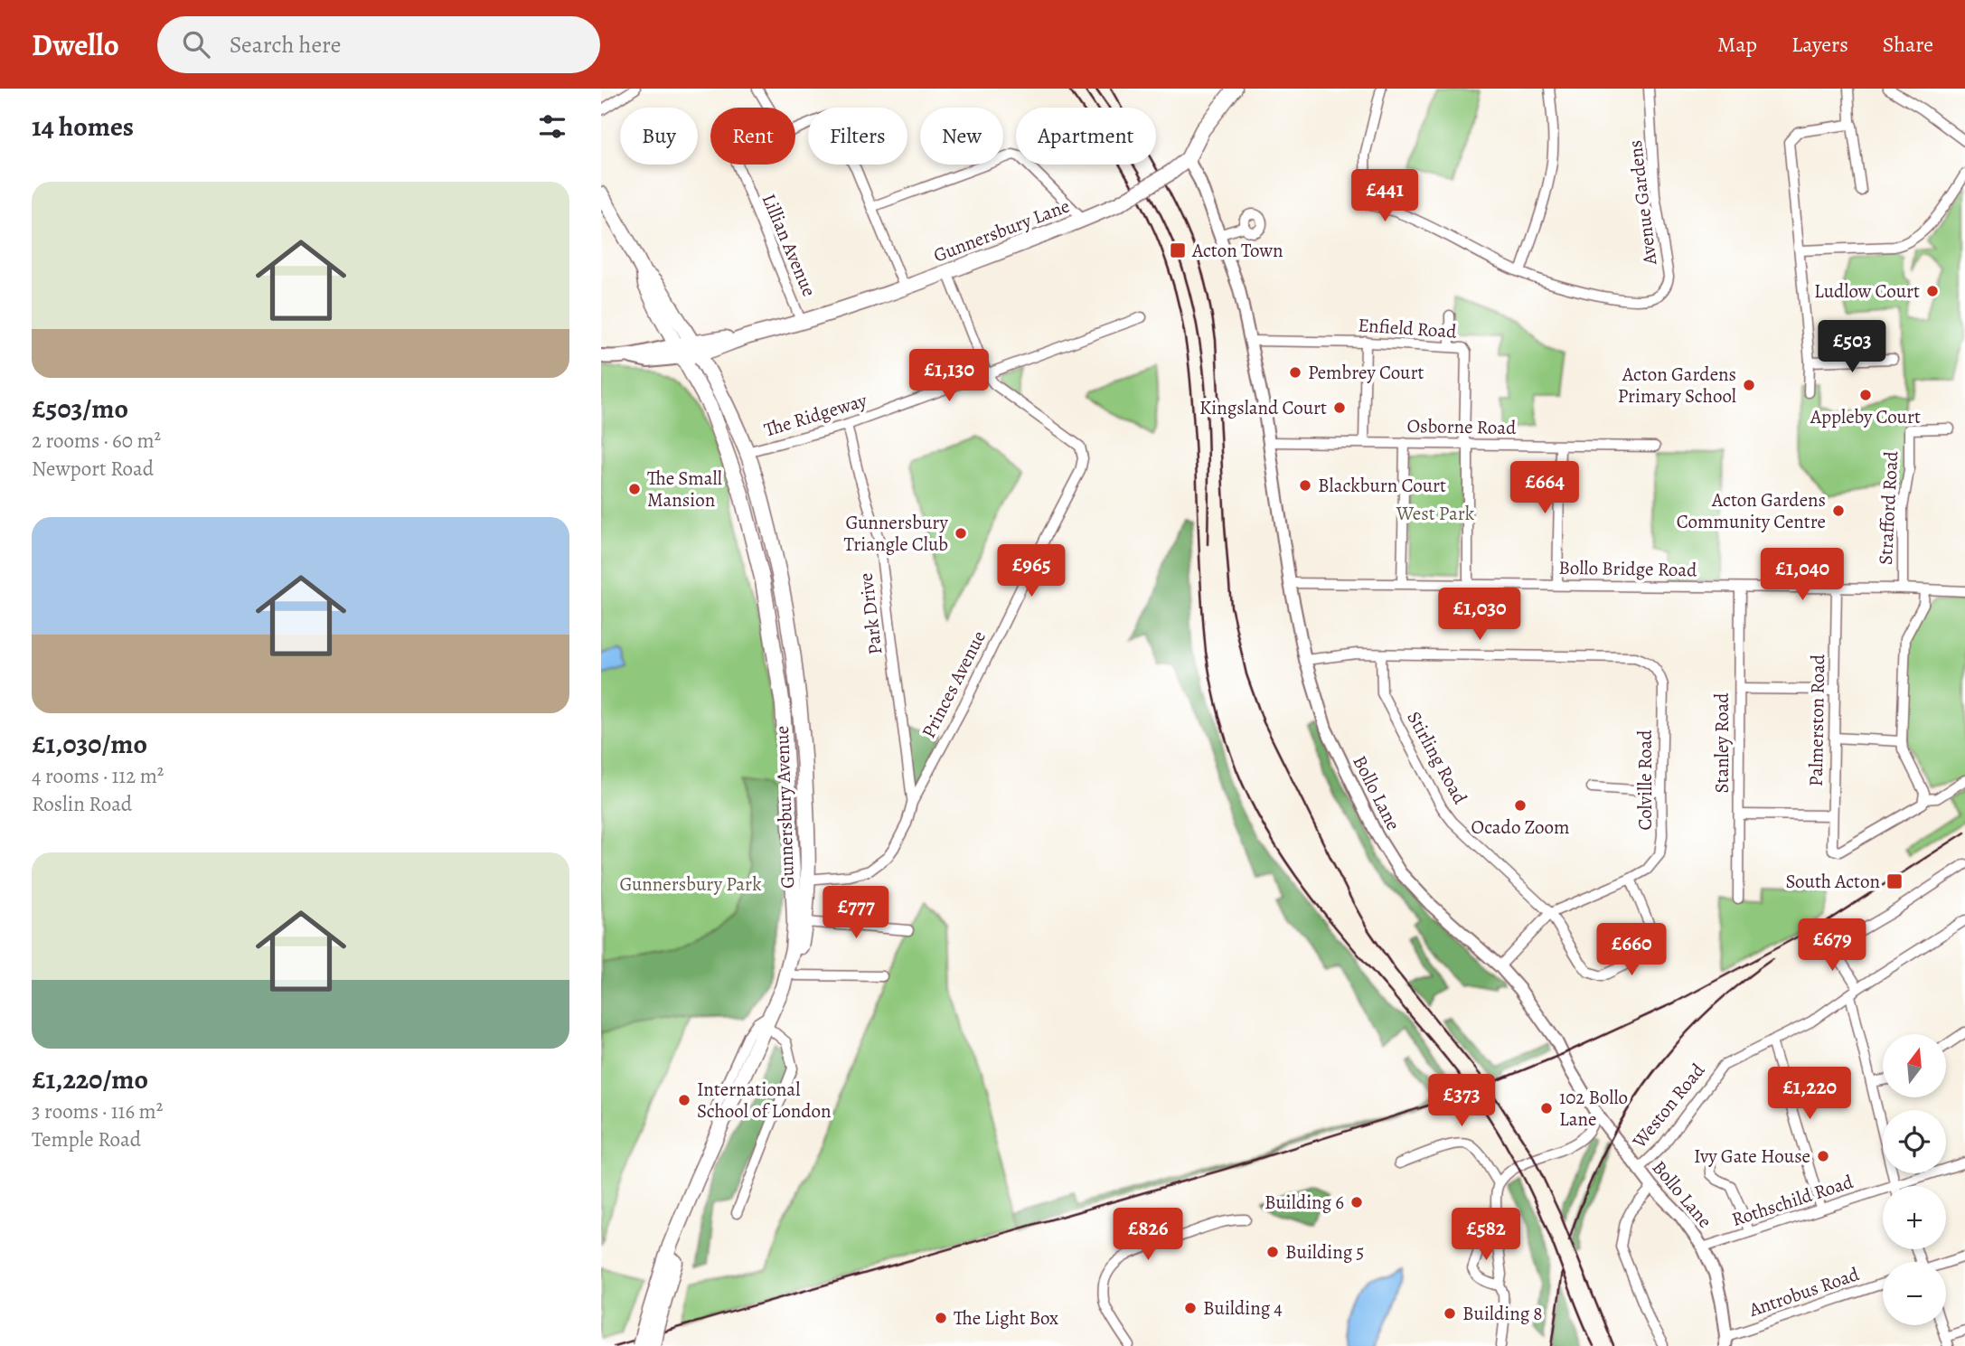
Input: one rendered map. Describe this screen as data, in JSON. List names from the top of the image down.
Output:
{
  "streets": {
    "main road": ["Gunnersbury Lane", "Gunnersbury Avenue"],
    "street": [
      "Avenue Gardens",
      "Lillian Avenue",
      "Enfield Road",
      "The Ridgeway",
      "Osborne Road",
      "Strafford Road",
      "Bollo Bridge Road",
      "Park Drive",
      "Princes Avenue",
      "Palmerston Road",
      "Stanley Road",
      "Stirling Road",
      "Colville Road",
      "Bollo Lane",
      "Weston Road",
      "Rothschild Road",
      "Antrobus Road"
    ]
  },
  "crossings": [
    ["Gunnersbury Lane", "Lillian Avenue"],
    ["Gunnersbury Lane", "Princes Avenue"],
    ["Gunnersbury Lane", "Bollo Lane"],
    ["Gunnersbury Lane", "Gunnersbury Avenue"],
    ["Enfield Road", "Osborne Road"],
    ["Enfield Road", "Bollo Lane"],
    ["The Ridgeway", "Park Drive"],
    ["The Ridgeway", "Princes Avenue"],
    ["The Ridgeway", "Gunnersbury Avenue"],
    ["Osborne Road", "Bollo Lane"],
    ["Strafford Road", "Bollo Bridge Road"],
    ["Bollo Bridge Road", "Palmerston Road"],
    ["Bollo Bridge Road", "Stanley Road"],
    ["Bollo Bridge Road", "Bollo Lane"],
    ["Park Drive", "Princes Avenue"],
    ["Princes Avenue", "Gunnersbury Avenue"],
    ["Stirling Road", "Colville Road"],
    ["Colville Road", "Bollo Lane"],
    ["Bollo Lane", "Weston Road"],
    ["Bollo Lane", "Rothschild Road"],
    ["Bollo Lane", "Antrobus Road"]
  ],
  "parks": ["West Park", "Gunnersbury Park"],
  "places": {
    "transit": ["Acton Town", "South Acton"],
    "other": [
      "Ludlow Court",
      "Pembrey Court",
      "Acton Gardens Primary School",
      "Appleby Court",
      "Kingsland Court",
      "Blackburn Court",
      "The Small Mansion",
      "Acton Gardens Community Centre",
      "Gunnersbury Triangle Club",
      "Ocado Zoom",
      "International School of London",
      "102 Bollo Lane",
      "Ivy Gate House",
      "Building 6",
      "Building 5",
      "Building 4",
      "Building 8",
      "The Light Box"
    ]
  },
  "north": "top",
  "page": {
    "header": "Dwello",
    "search": "Search here",
    "nav": ["Map", "Layers", "Share"],
    "heading": "14 homes",
    "chip": [
      "Buy",
      "Rent",
      "Filters",
      "New",
      "Apartment"
    ],
    "list": [
      {
        "name": "£503/mo",
        "note": "2 rooms · 60 m² · Newport Road"
      },
      {
        "name": "£1,030/mo",
        "note": "4 rooms · 112 m² · Roslin Road"
      },
      {
        "name": "£1,220/mo",
        "note": "3 rooms · 116 m² · Temple Road"
      }
    ],
    "price": [
      "£441",
      "£503",
      "£1,130",
      "£664",
      "£965",
      "£1,040",
      "£1,030",
      "£777",
      "£679",
      "£660",
      "£1,220",
      "£373",
      "£826",
      "£582"
    ],
    "map_buttons": ["+", "−"]
  }
}
